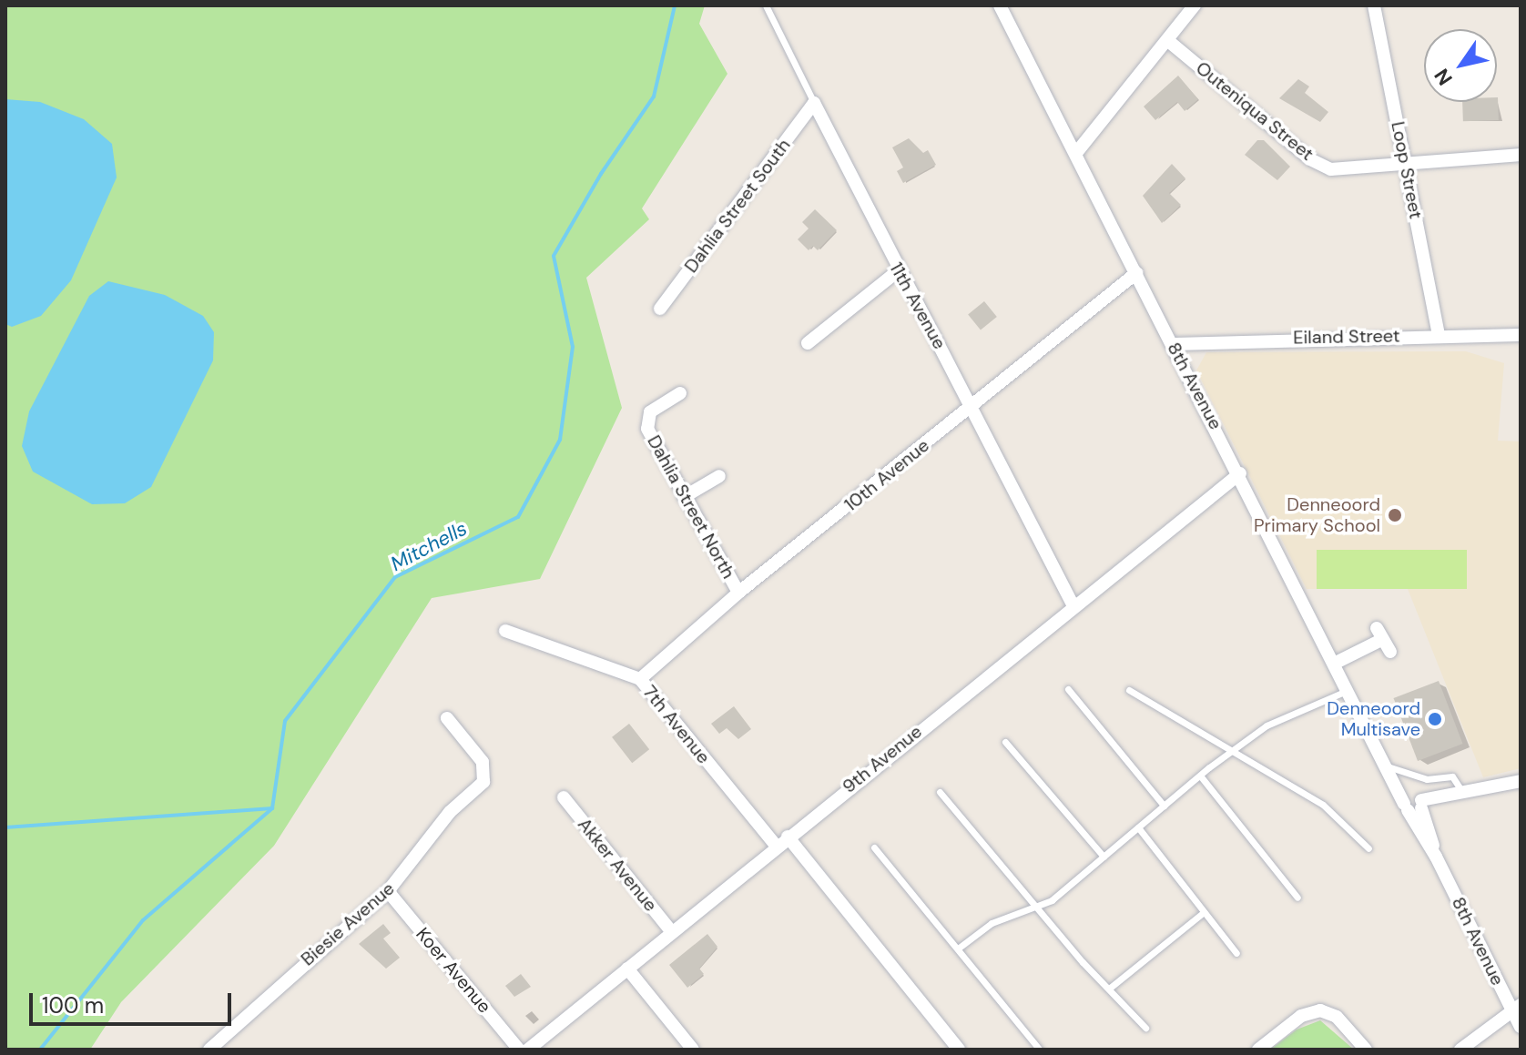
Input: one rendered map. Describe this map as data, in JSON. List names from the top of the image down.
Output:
{
  "streets": {
    "street": [
      "Outeniqua Street",
      "Loop Street",
      "Dahlia Street South",
      "11th Avenue",
      "Eiland Street",
      "8th Avenue",
      "10th Avenue",
      "Dahlia Street North",
      "7th Avenue",
      "9th Avenue",
      "Akker Avenue",
      "Biesie Avenue",
      "Koer Avenue"
    ]
  },
  "crossings": [
    ["Outeniqua Street", "Loop Street"],
    ["Loop Street", "Eiland Street"],
    ["Dahlia Street South", "11th Avenue"],
    ["11th Avenue", "10th Avenue"],
    ["11th Avenue", "9th Avenue"],
    ["Eiland Street", "8th Avenue"],
    ["8th Avenue", "10th Avenue"],
    ["8th Avenue", "9th Avenue"],
    ["10th Avenue", "Dahlia Street North"],
    ["10th Avenue", "7th Avenue"],
    ["7th Avenue", "9th Avenue"],
    ["9th Avenue", "Akker Avenue"],
    ["Biesie Avenue", "Koer Avenue"]
  ],
  "water": ["Mitchells"],
  "places": ["Denneoord Primary School", "Denneoord Multisave"],
  "scale_bar": "100 m",
  "north": "bottom left"
}
